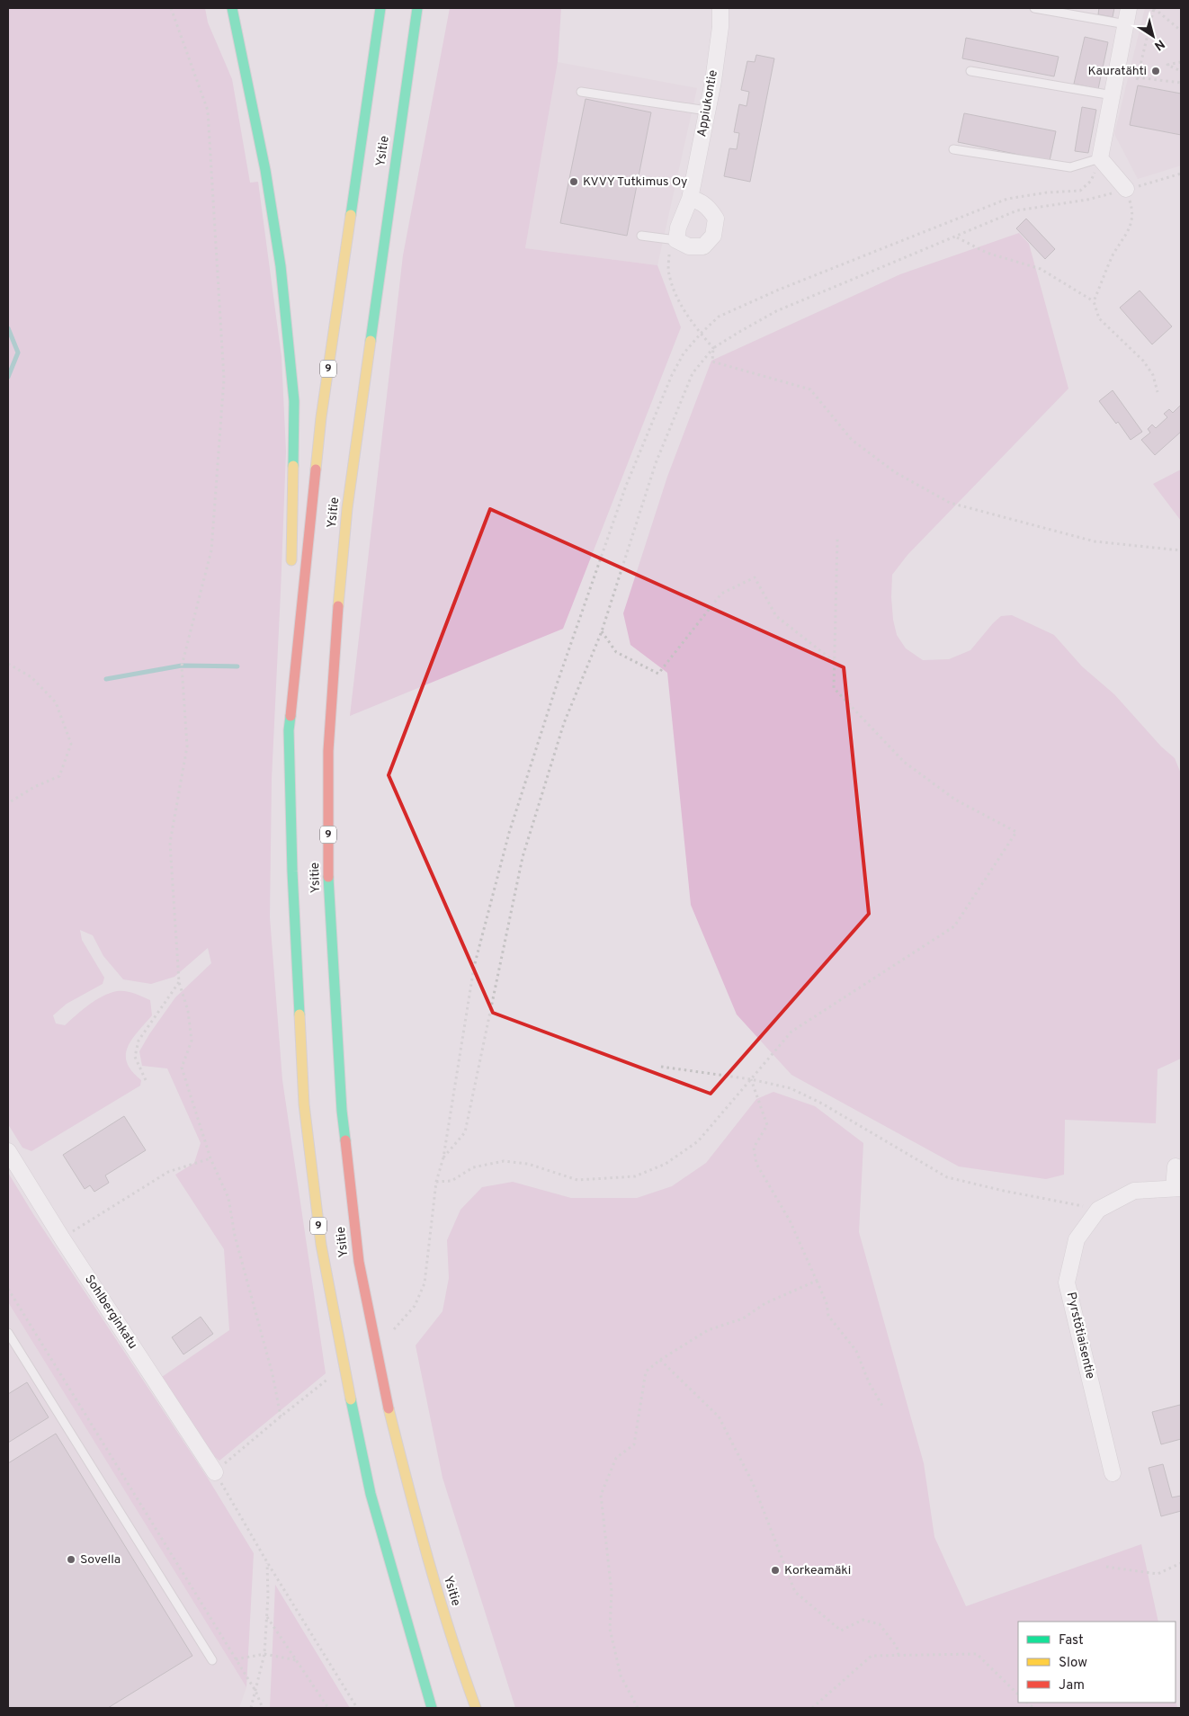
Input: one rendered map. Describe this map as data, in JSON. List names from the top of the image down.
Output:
{
  "streets": {
    "highway": ["Ysitie", "9"],
    "street": ["Appiukontie", "Sohlberginkatu", "Pyrstötiaisentie"]
  },
  "places": [
    "Kauratähti",
    "KVVY Tutkimus Oy",
    "Sovella",
    "Korkeamäki"
  ],
  "legend": ["Fast", "Slow", "Jam"],
  "north": "bottom right"
}
